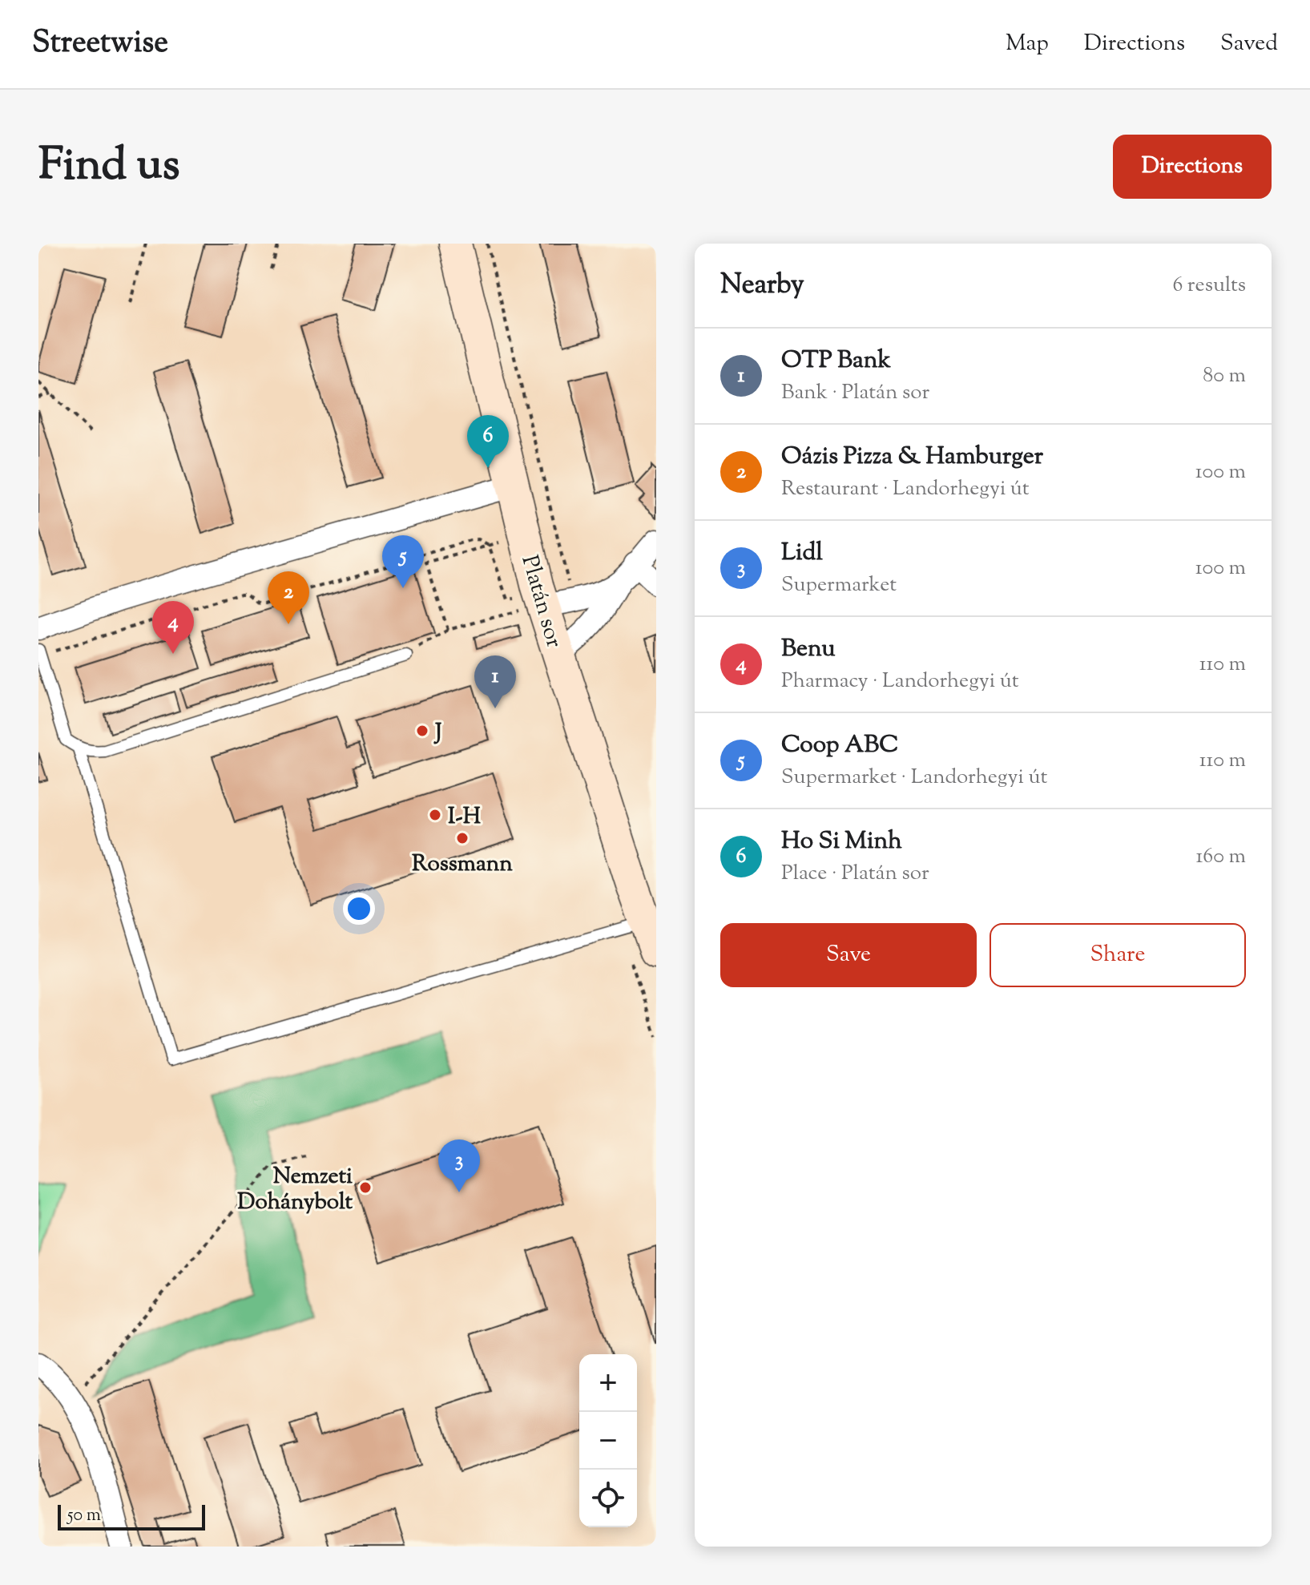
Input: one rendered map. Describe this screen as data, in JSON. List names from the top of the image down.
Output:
{
  "streets": {
    "street": ["Platán sor"]
  },
  "places": [
    "J",
    "I-H",
    "Rossmann",
    "Nemzeti Dohánybolt"
  ],
  "scale_bar": "50 m",
  "page": {
    "header": "Streetwise",
    "nav": ["Map", "Directions", "Saved"],
    "title": "Find us",
    "buttons": [
      "Directions",
      ["Save", "Share"]
    ],
    "heading": ["Nearby", "6 results"],
    "list": [
      {
        "mark": "1",
        "name": "OTP Bank",
        "note": "Bank · Platán sor",
        "value": "80 m"
      },
      {
        "mark": "2",
        "name": "Oázis Pizza & Hamburger",
        "note": "Restaurant · Landorhegyi út",
        "value": "100 m"
      },
      {
        "mark": "3",
        "name": "Lidl",
        "note": "Supermarket",
        "value": "100 m"
      },
      {
        "mark": "4",
        "name": "Benu",
        "note": "Pharmacy · Landorhegyi út",
        "value": "110 m"
      },
      {
        "mark": "5",
        "name": "Coop ABC",
        "note": "Supermarket · Landorhegyi út",
        "value": "110 m"
      },
      {
        "mark": "6",
        "name": "Ho Si Minh",
        "note": "Place · Platán sor",
        "value": "160 m"
      }
    ],
    "pins": [
      "6",
      "5",
      "2",
      "4",
      "1",
      "3"
    ],
    "map_buttons": ["+", "−"],
    "scale": "50 m"
  }
}
